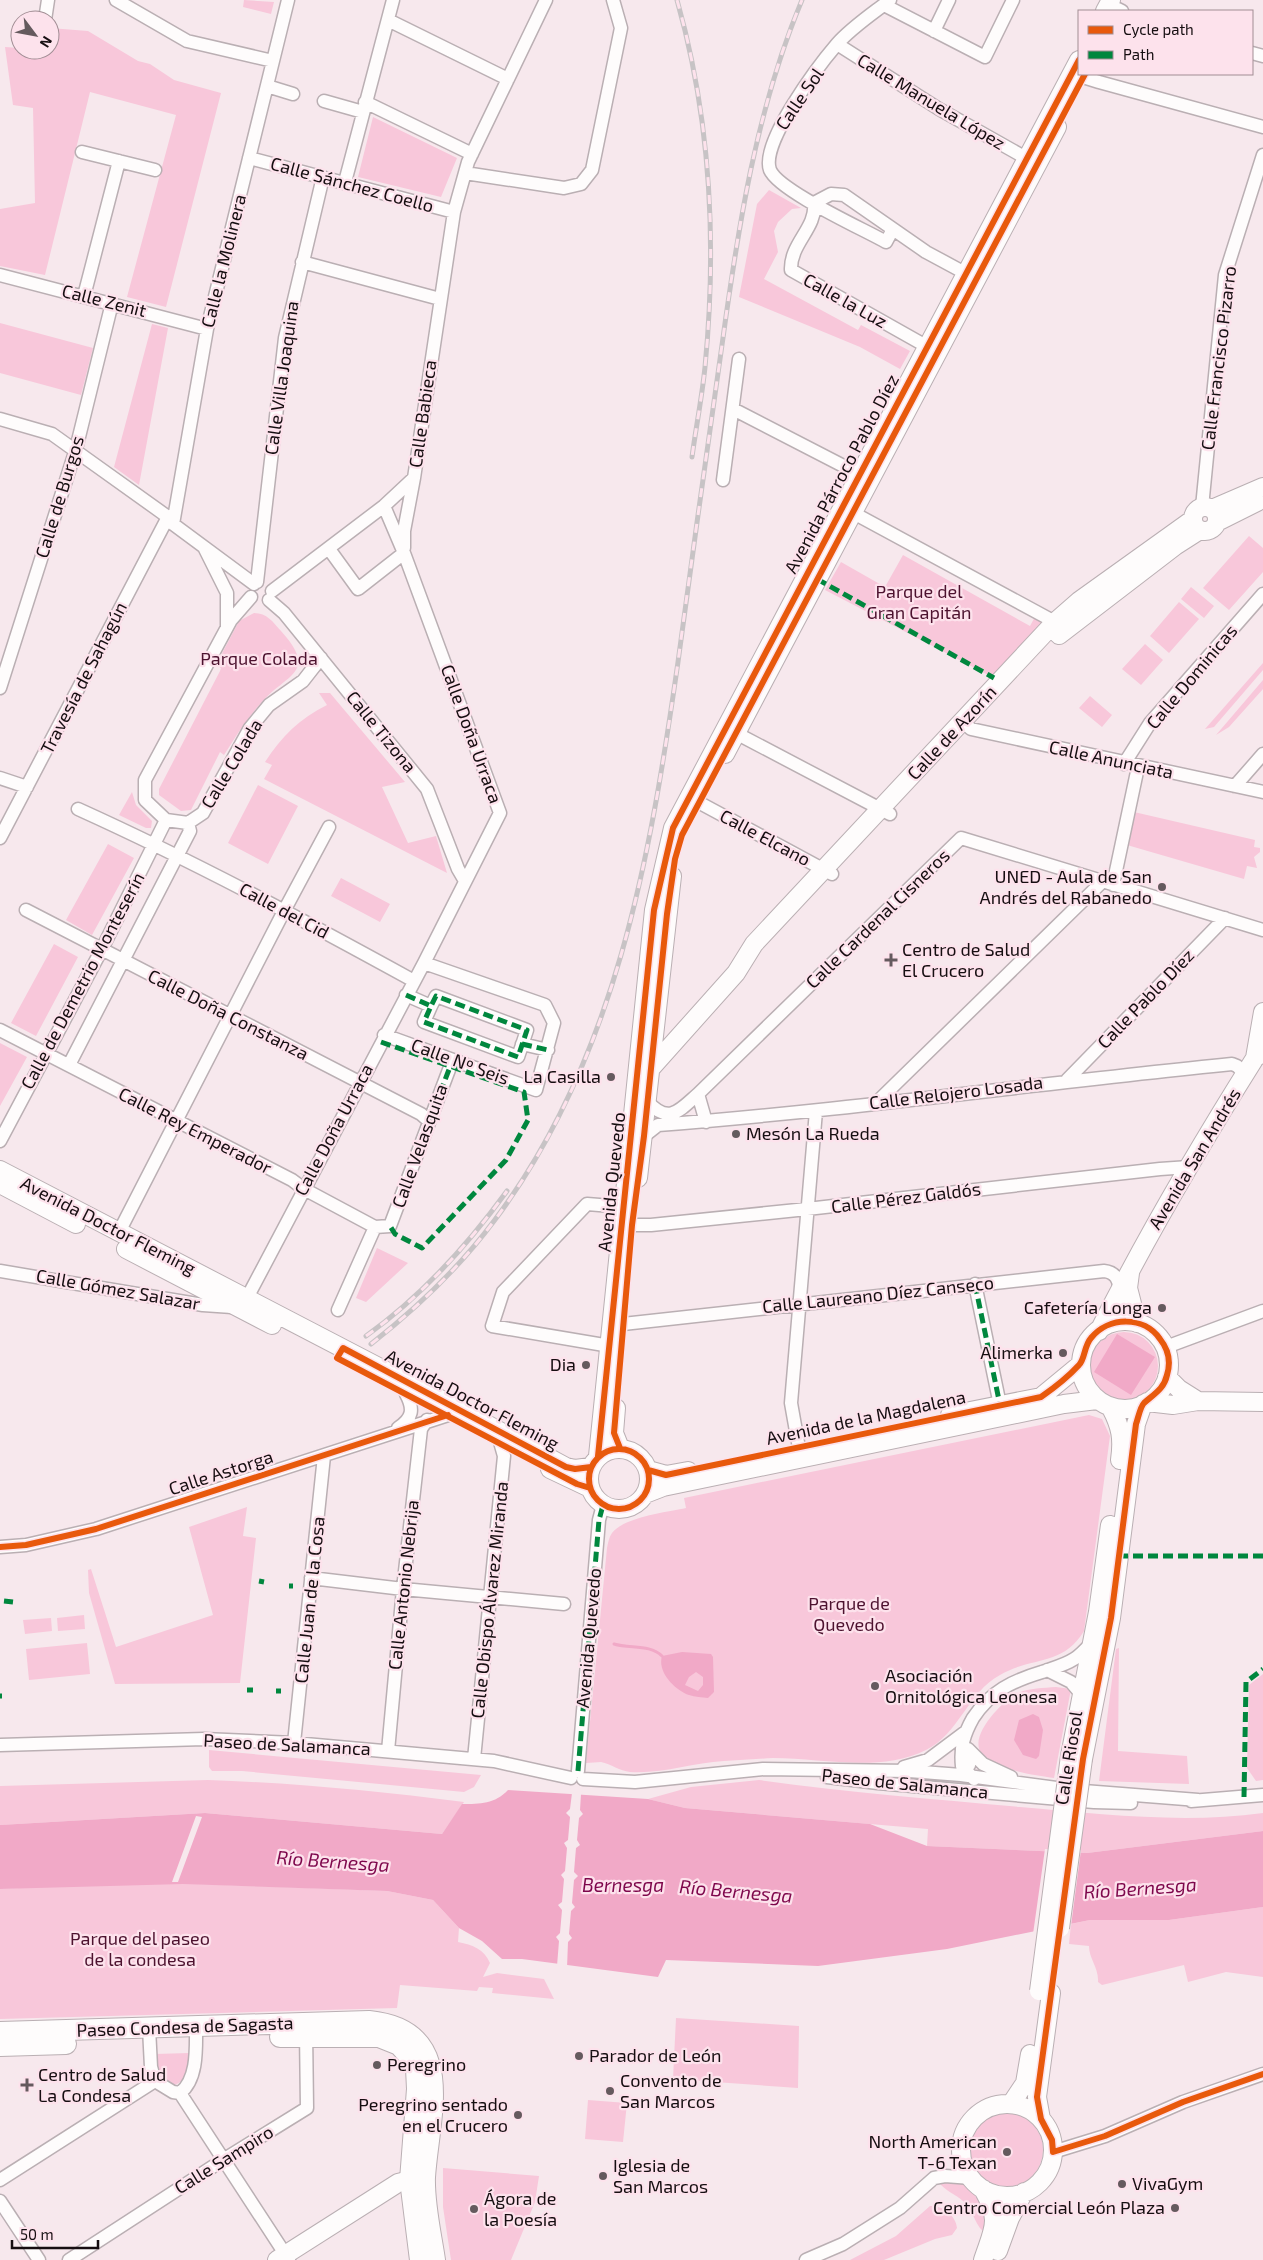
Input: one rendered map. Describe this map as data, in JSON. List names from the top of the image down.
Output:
{
  "streets": {
    "main road": [
      "Avenida Párroco Pablo Díez",
      "Calle de Azorín",
      "Avenida San Andrés",
      "Avenida Quevedo",
      "Avenida Doctor Fleming",
      "Avenida de la Magdalena",
      "Calle Riosol",
      "Paseo Condesa de Sagasta"
    ],
    "street": [
      "Calle Sol",
      "Calle Manuela López",
      "Calle Sánchez Coello",
      "Calle la Molinera",
      "Calle Zenit",
      "Calle la Luz",
      "Calle Francisco Pizarro",
      "Calle Villa Joaquina",
      "Calle Babieca",
      "Calle de Burgos",
      "Calle Dominicas",
      "Travesía de Sahagún",
      "Calle Tizona",
      "Calle Doña Urraca",
      "Calle Anunciata",
      "Calle Colada",
      "Calle Elcano",
      "Calle del Cid",
      "Calle Cardenal Cisneros",
      "Calle de Demetrio Monteserín",
      "Calle Pablo Díez",
      "Calle Doña Constanza",
      "Calle Nº Seis",
      "Calle Relojero Losada",
      "Calle Rey Emperador",
      "Calle Velasquita",
      "Calle Pérez Galdós",
      "Calle Gómez Salazar",
      "Calle Laureano Díez Canseco",
      "Calle Astorga",
      "Calle Antonio Nebrija",
      "Calle Juan de la Cosa",
      "Calle Obispo Álvarez Miranda",
      "Paseo de Salamanca",
      "Calle Sampiro"
    ]
  },
  "crossings": [
    ["Calle Sol", "Calle Manuela López"],
    ["Calle Sol", "Calle la Luz"],
    ["Calle Manuela López", "Avenida Párroco Pablo Díez"],
    ["Calle Sánchez Coello", "Calle la Molinera"],
    ["Calle Sánchez Coello", "Calle Villa Joaquina"],
    ["Calle Sánchez Coello", "Calle Babieca"],
    ["Calle la Molinera", "Calle Zenit"],
    ["Calle la Molinera", "Travesía de Sahagún"],
    ["Calle Zenit", "Calle de Burgos"],
    ["Calle la Luz", "Avenida Párroco Pablo Díez"],
    ["Calle Francisco Pizarro", "Calle de Azorín"],
    ["Calle Villa Joaquina", "Calle Babieca"],
    ["Calle Villa Joaquina", "Calle Tizona"],
    ["Calle Babieca", "Calle Tizona"],
    ["Calle Babieca", "Calle Doña Urraca"],
    ["Avenida Párroco Pablo Díez", "Calle Elcano"],
    ["Avenida Párroco Pablo Díez", "Avenida Quevedo"],
    ["Calle Dominicas", "Calle Anunciata"],
    ["Calle Tizona", "Calle Doña Urraca"],
    ["Calle Tizona", "Calle Colada"],
    ["Calle de Azorín", "Calle Anunciata"],
    ["Calle de Azorín", "Calle Elcano"],
    ["Calle de Azorín", "Avenida Quevedo"],
    ["Calle Doña Urraca", "Calle del Cid"],
    ["Calle Doña Urraca", "Calle Doña Constanza"],
    ["Calle Doña Urraca", "Calle Nº Seis"],
    ["Calle Doña Urraca", "Calle Rey Emperador"],
    ["Calle Doña Urraca", "Avenida Doctor Fleming"],
    ["Calle Doña Urraca", "Calle Gómez Salazar"],
    ["Calle Colada", "Calle de Demetrio Monteserín"],
    ["Calle del Cid", "Calle de Demetrio Monteserín"],
    ["Calle Cardenal Cisneros", "Calle Pablo Díez"],
    ["Calle Cardenal Cisneros", "Avenida Quevedo"],
    ["Calle de Demetrio Monteserín", "Calle Doña Constanza"],
    ["Calle de Demetrio Monteserín", "Calle Rey Emperador"],
    ["Calle Pablo Díez", "Calle Relojero Losada"],
    ["Calle Doña Constanza", "Calle Velasquita"],
    ["Calle Relojero Losada", "Avenida San Andrés"],
    ["Calle Relojero Losada", "Avenida Quevedo"],
    ["Calle Rey Emperador", "Calle Velasquita"],
    ["Avenida San Andrés", "Calle Pérez Galdós"],
    ["Avenida San Andrés", "Calle Laureano Díez Canseco"],
    ["Avenida San Andrés", "Avenida de la Magdalena"],
    ["Avenida San Andrés", "Calle Riosol"],
    ["Avenida Quevedo", "Calle Pérez Galdós"],
    ["Avenida Quevedo", "Avenida Doctor Fleming"],
    ["Avenida Quevedo", "Calle Laureano Díez Canseco"],
    ["Avenida Quevedo", "Avenida de la Magdalena"],
    ["Avenida Quevedo", "Paseo de Salamanca"],
    ["Avenida Doctor Fleming", "Calle Gómez Salazar"],
    ["Avenida Doctor Fleming", "Avenida de la Magdalena"],
    ["Avenida Doctor Fleming", "Calle Astorga"],
    ["Avenida Doctor Fleming", "Calle Obispo Álvarez Miranda"],
    ["Avenida de la Magdalena", "Calle Riosol"],
    ["Calle Astorga", "Calle Antonio Nebrija"],
    ["Calle Astorga", "Calle Juan de la Cosa"],
    ["Calle Antonio Nebrija", "Paseo de Salamanca"],
    ["Calle Juan de la Cosa", "Paseo de Salamanca"],
    ["Calle Obispo Álvarez Miranda", "Paseo de Salamanca"],
    ["Paseo Condesa de Sagasta", "Calle Sampiro"]
  ],
  "water": ["Río Bernesga", "Bernesga"],
  "parks": [
    "Parque del Gran Capitán",
    "Parque Colada",
    "Parque de Quevedo",
    "Parque del paseo de la condesa"
  ],
  "places": {
    "other": [
      "UNED - Aula de San Andrés del Rabanedo",
      "La Casilla",
      "Mesón La Rueda",
      "Cafetería Longa",
      "Alimerka",
      "Dia",
      "Asociación Ornitológica Leonesa",
      "Parador de León",
      "Peregrino",
      "Convento de San Marcos",
      "Peregrino sentado en el Crucero",
      "North American T-6 Texan",
      "Iglesia de San Marcos",
      "VivaGym",
      "Centro Comercial León Plaza",
      "Ágora de la Poesía"
    ],
    "health": ["Centro de Salud El Crucero", "Centro de Salud La Condesa"]
  },
  "legend": ["Cycle path", "Path"],
  "scale_bar": "50 m",
  "north": "bottom right"
}
